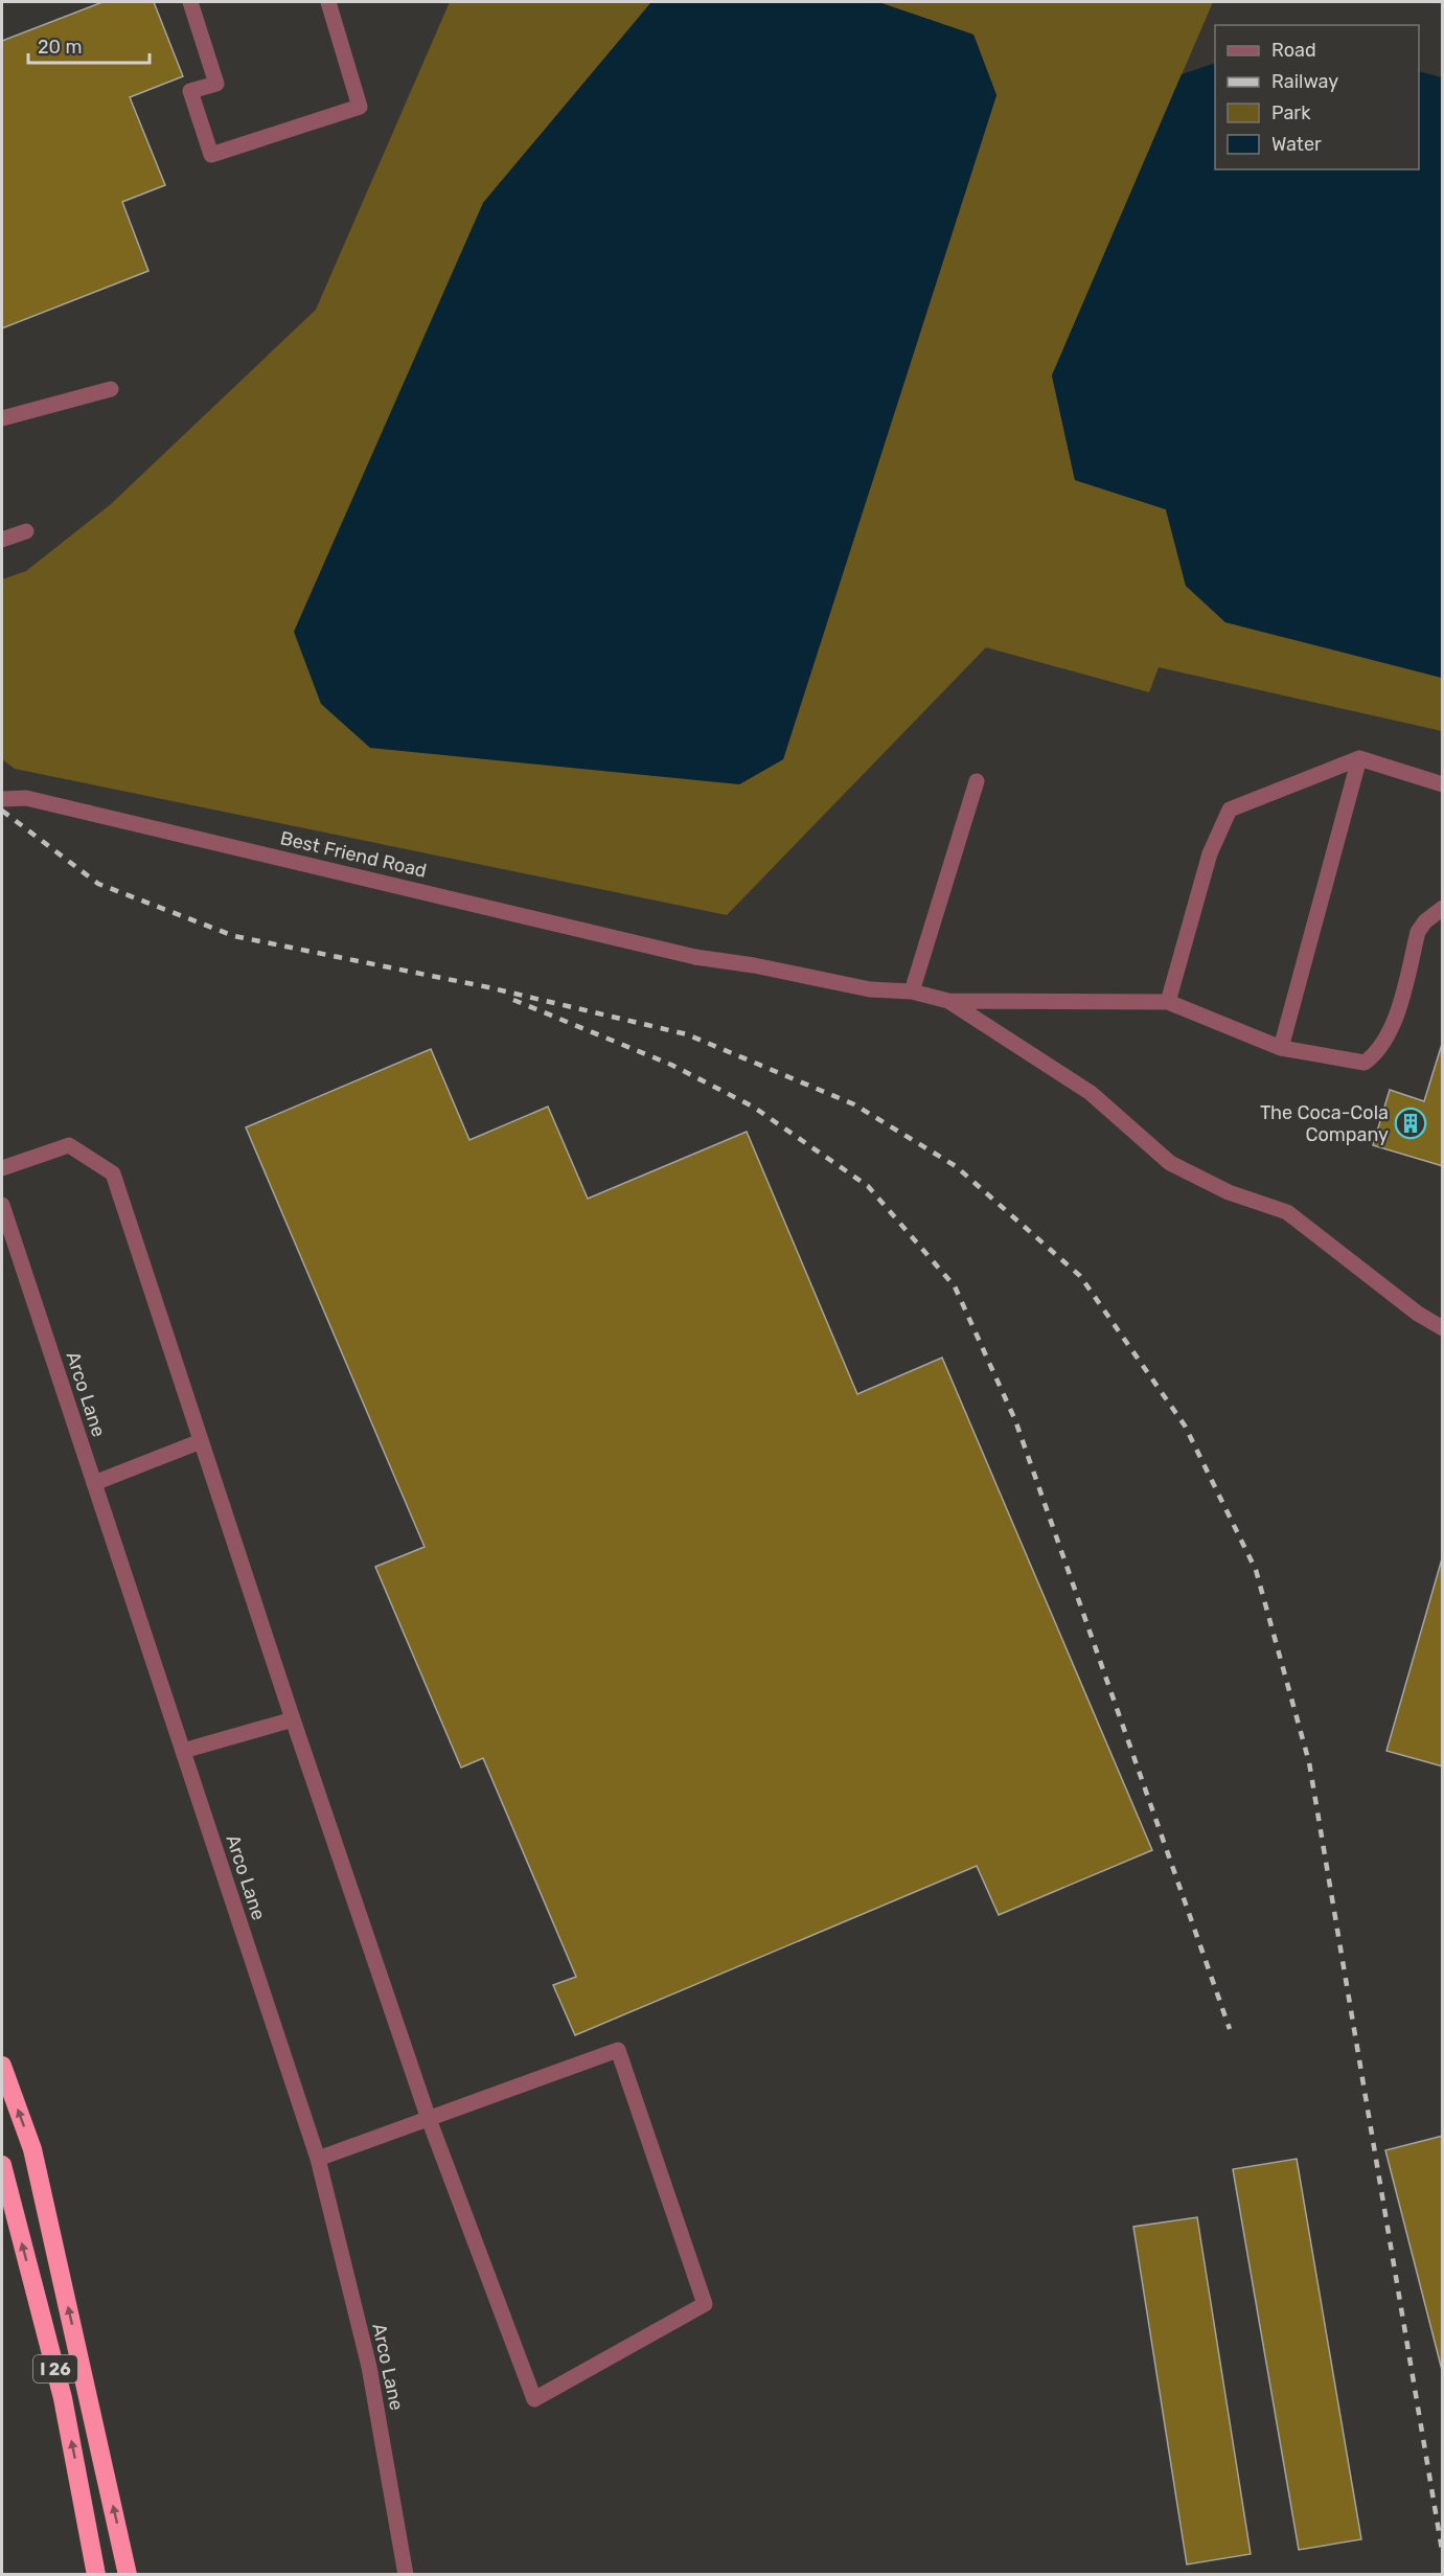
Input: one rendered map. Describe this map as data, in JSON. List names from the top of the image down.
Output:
{
  "streets": {
    "highway": ["I 26"],
    "street": ["Best Friend Road", "Arco Lane"]
  },
  "places": {
    "building": ["The Coca-Cola Company"]
  },
  "legend": [
    "Road",
    "Railway",
    "Park",
    "Water"
  ],
  "scale_bar": "20 m"
}
